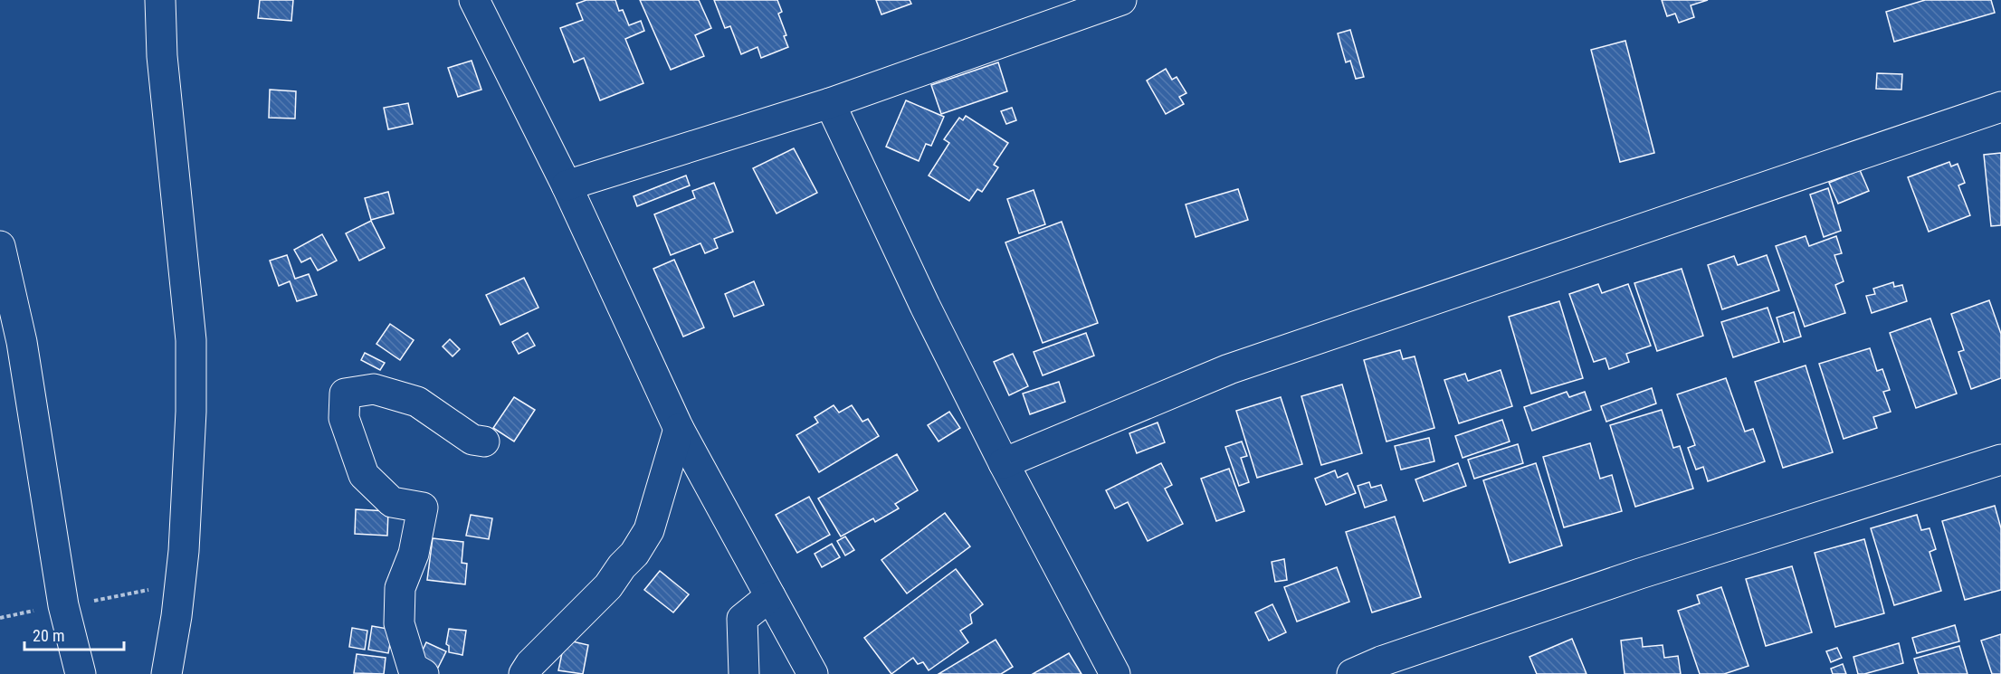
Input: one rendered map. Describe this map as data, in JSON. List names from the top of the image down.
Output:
{
  "scale_bar": "20 m"
}
